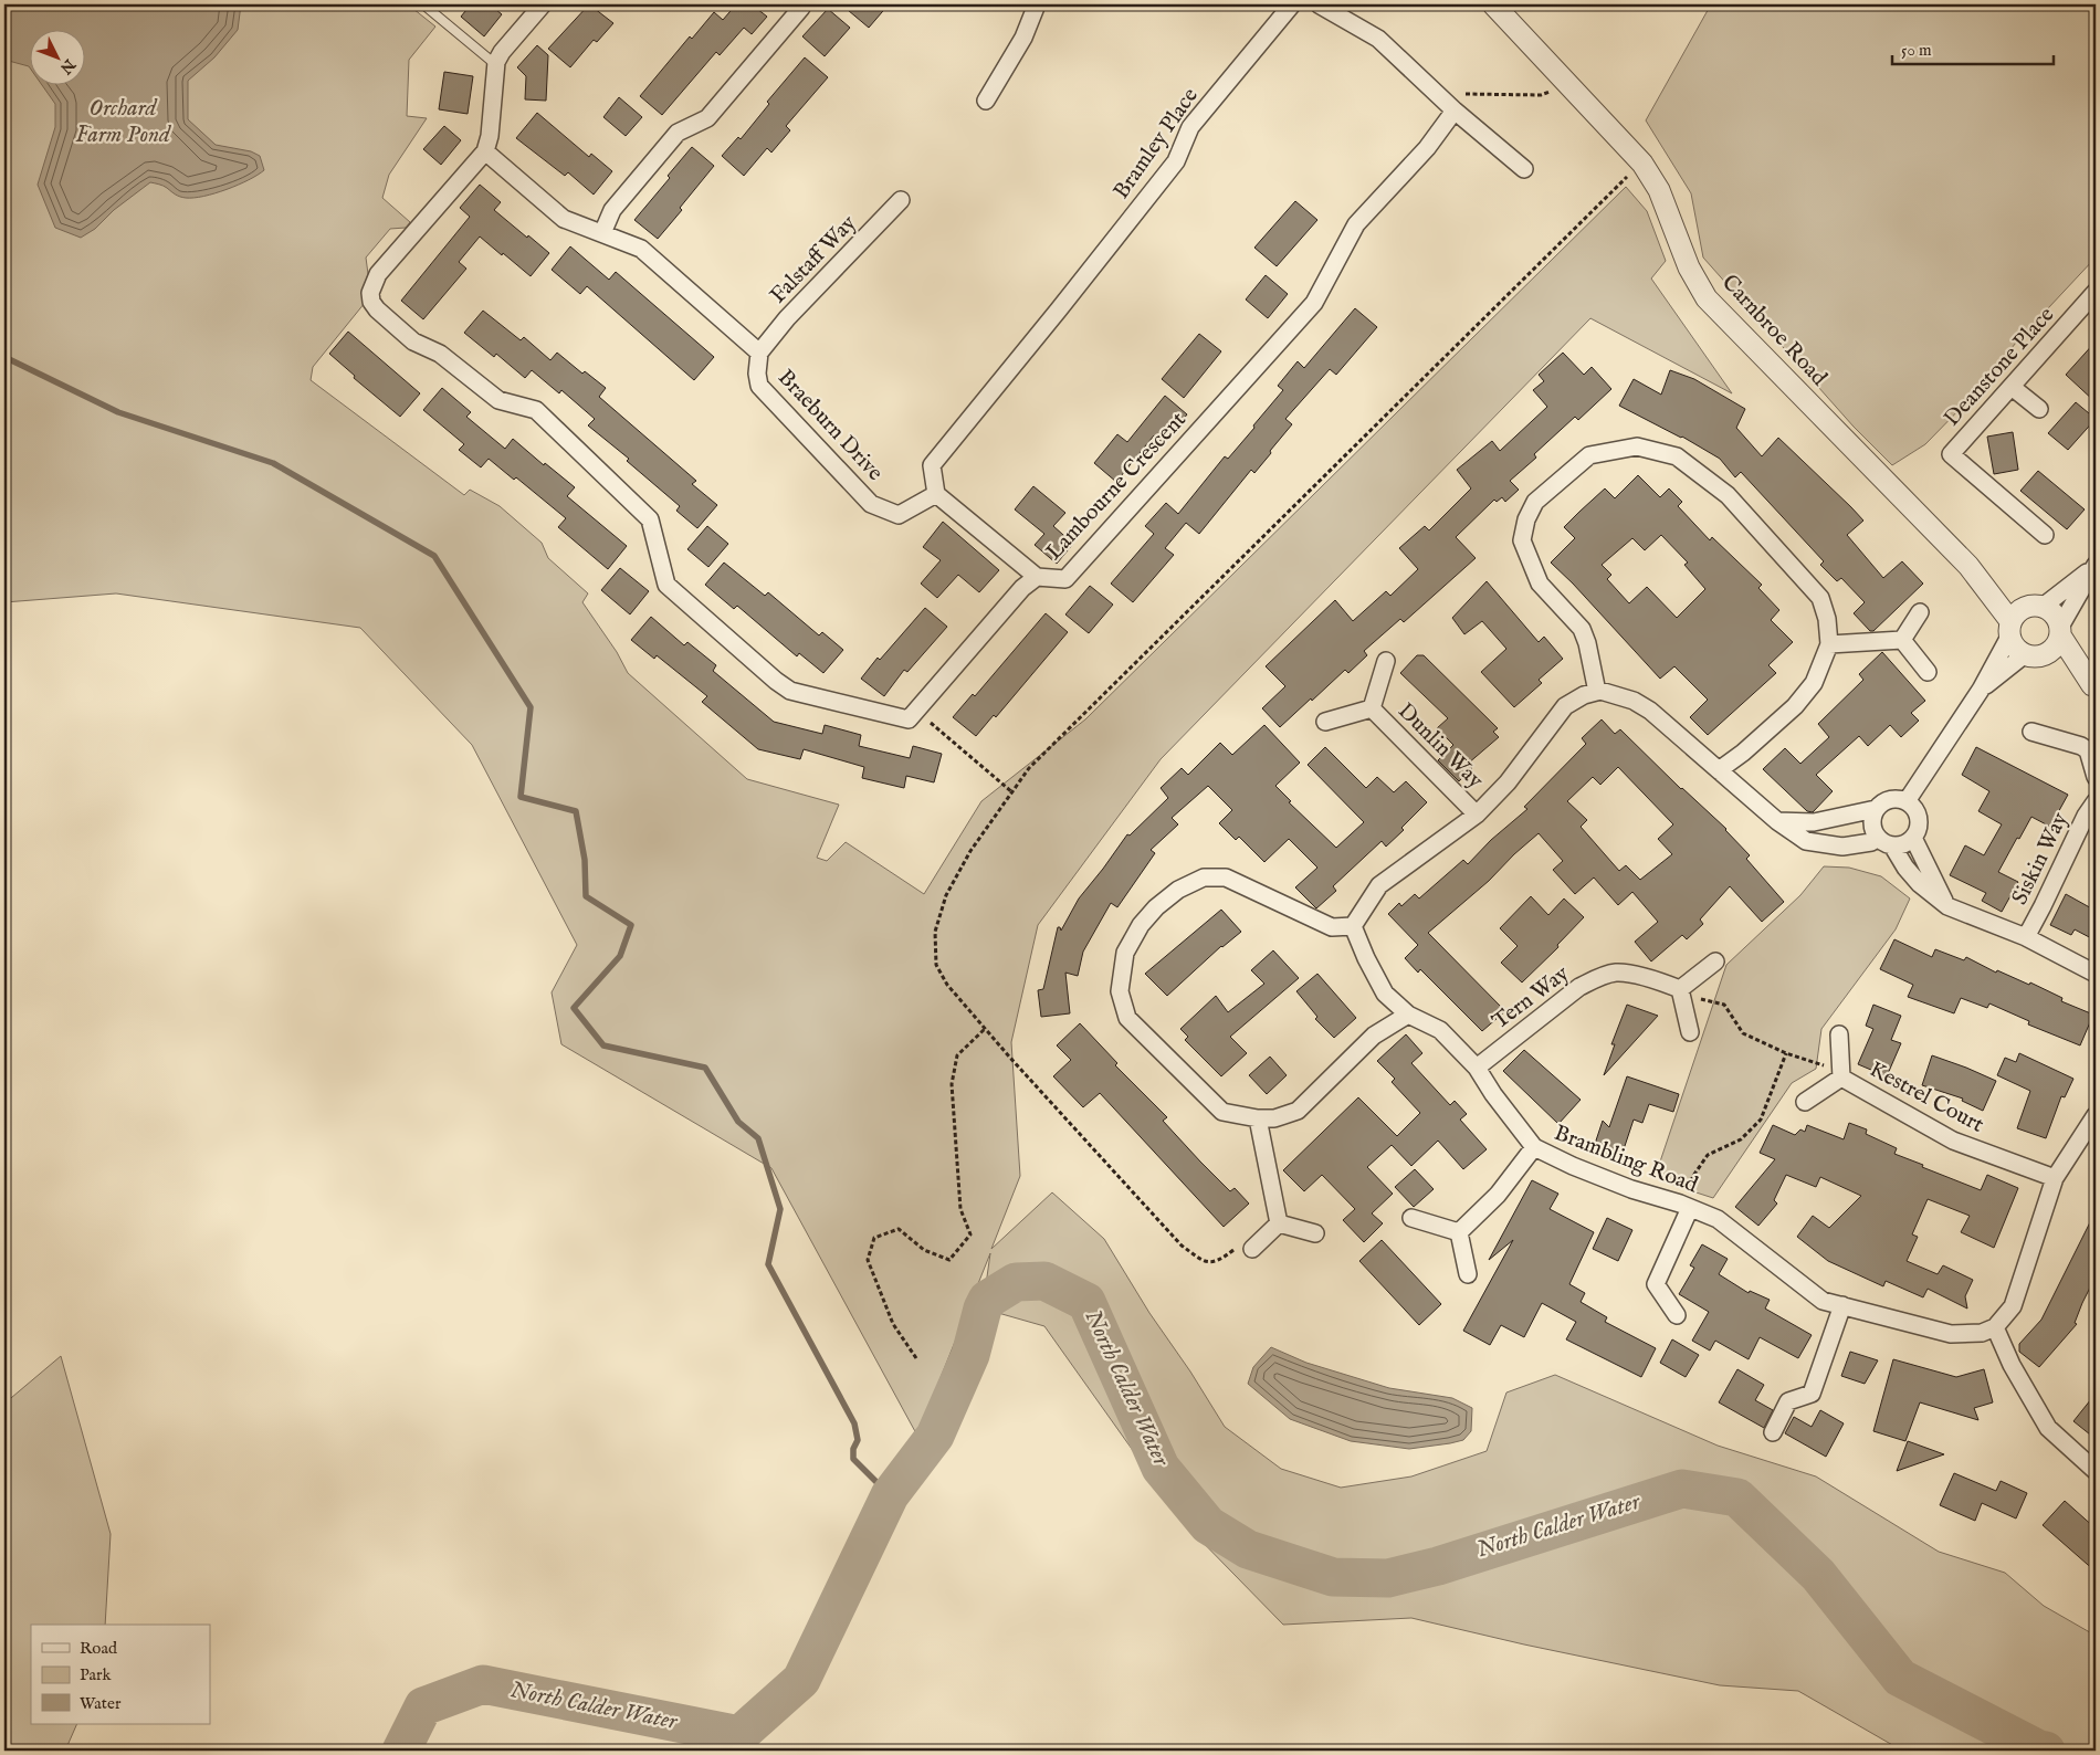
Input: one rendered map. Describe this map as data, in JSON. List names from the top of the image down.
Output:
{
  "streets": {
    "street": [
      "Bramley Place",
      "Falstaff Way",
      "Carnbroe Road",
      "Deanstone Place",
      "Braeburn Drive",
      "Lambourne Crescent",
      "Dunlin Way",
      "Siskin Way",
      "Tern Way",
      "Kestrel Court",
      "Brambling Road"
    ]
  },
  "crossings": [
    ["Bramley Place", "Braeburn Drive"],
    ["Falstaff Way", "Braeburn Drive"],
    ["Tern Way", "Brambling Road"]
  ],
  "water": ["Orchard Farm Pond", "North Calder Water"],
  "legend": ["Road", "Park", "Water"],
  "scale_bar": "50 m",
  "north": "bottom right"
}
